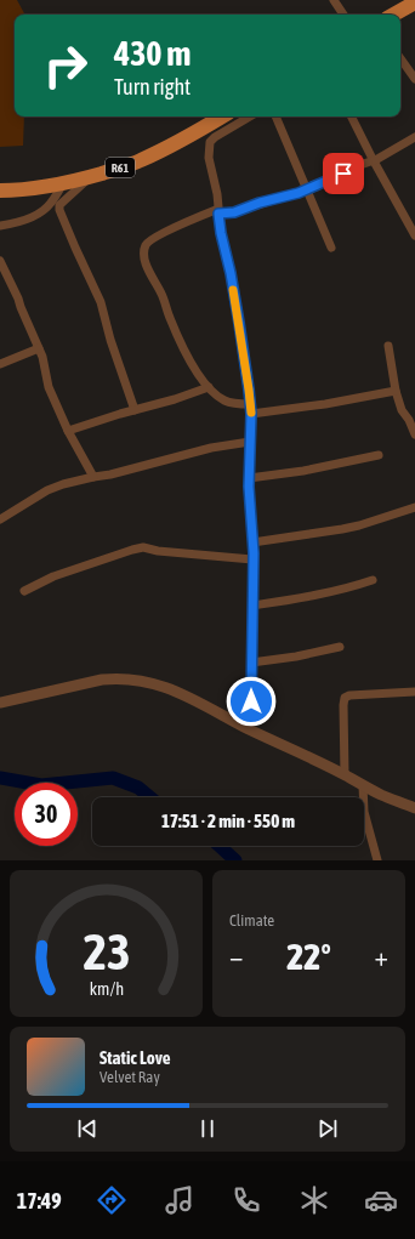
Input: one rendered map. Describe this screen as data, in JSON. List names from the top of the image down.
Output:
{
  "streets": {
    "main road": ["R61"]
  },
  "page": {
    "turn": ["430 m", "Turn right"],
    "limit": "30",
    "trip": "17:51 · 2 min · 550 m",
    "tile": "Climate",
    "heat": ["−", "22°", "+"],
    "song": ["Static Love", "Velvet Ray"],
    "tabs": "17:49",
    "gauge": ["23", "km/h"]
  }
}
